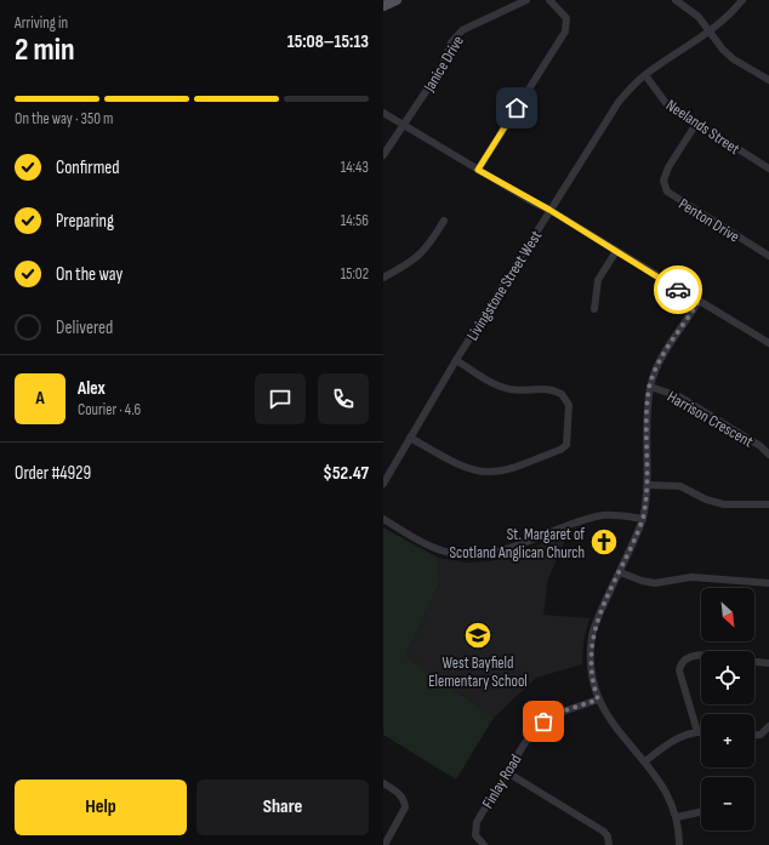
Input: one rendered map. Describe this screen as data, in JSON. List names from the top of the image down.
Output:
{
  "streets": {
    "street": [
      "Janice Drive",
      "Neelands Street",
      "Penton Drive",
      "Livingstone Street West",
      "Harrison Crescent",
      "Finlay Road"
    ]
  },
  "crossings": [
    ["Neelands Street", "Penton Drive"],
    ["Neelands Street", "Livingstone Street West"]
  ],
  "places": {
    "church": ["St. Margaret of Scotland Anglican Church"],
    "school or university": ["West Bayfield Elementary School"]
  },
  "north": "bottom right",
  "page": {
    "heading": ["2 min", "Arriving in", "15:08–15:13"],
    "panel": [
      "Alex",
      "Courier · 4.6",
      "Order #4929",
      "$52.47"
    ],
    "bar": "On the way · 350 m",
    "list": [
      ["Confirmed", "14:43"],
      ["Preparing", "14:56"],
      ["On the way", "15:02"],
      "Delivered"
    ],
    "round": "A",
    "map_buttons": ["+", "−"],
    "buttons": ["Help", "Share"]
  }
}
